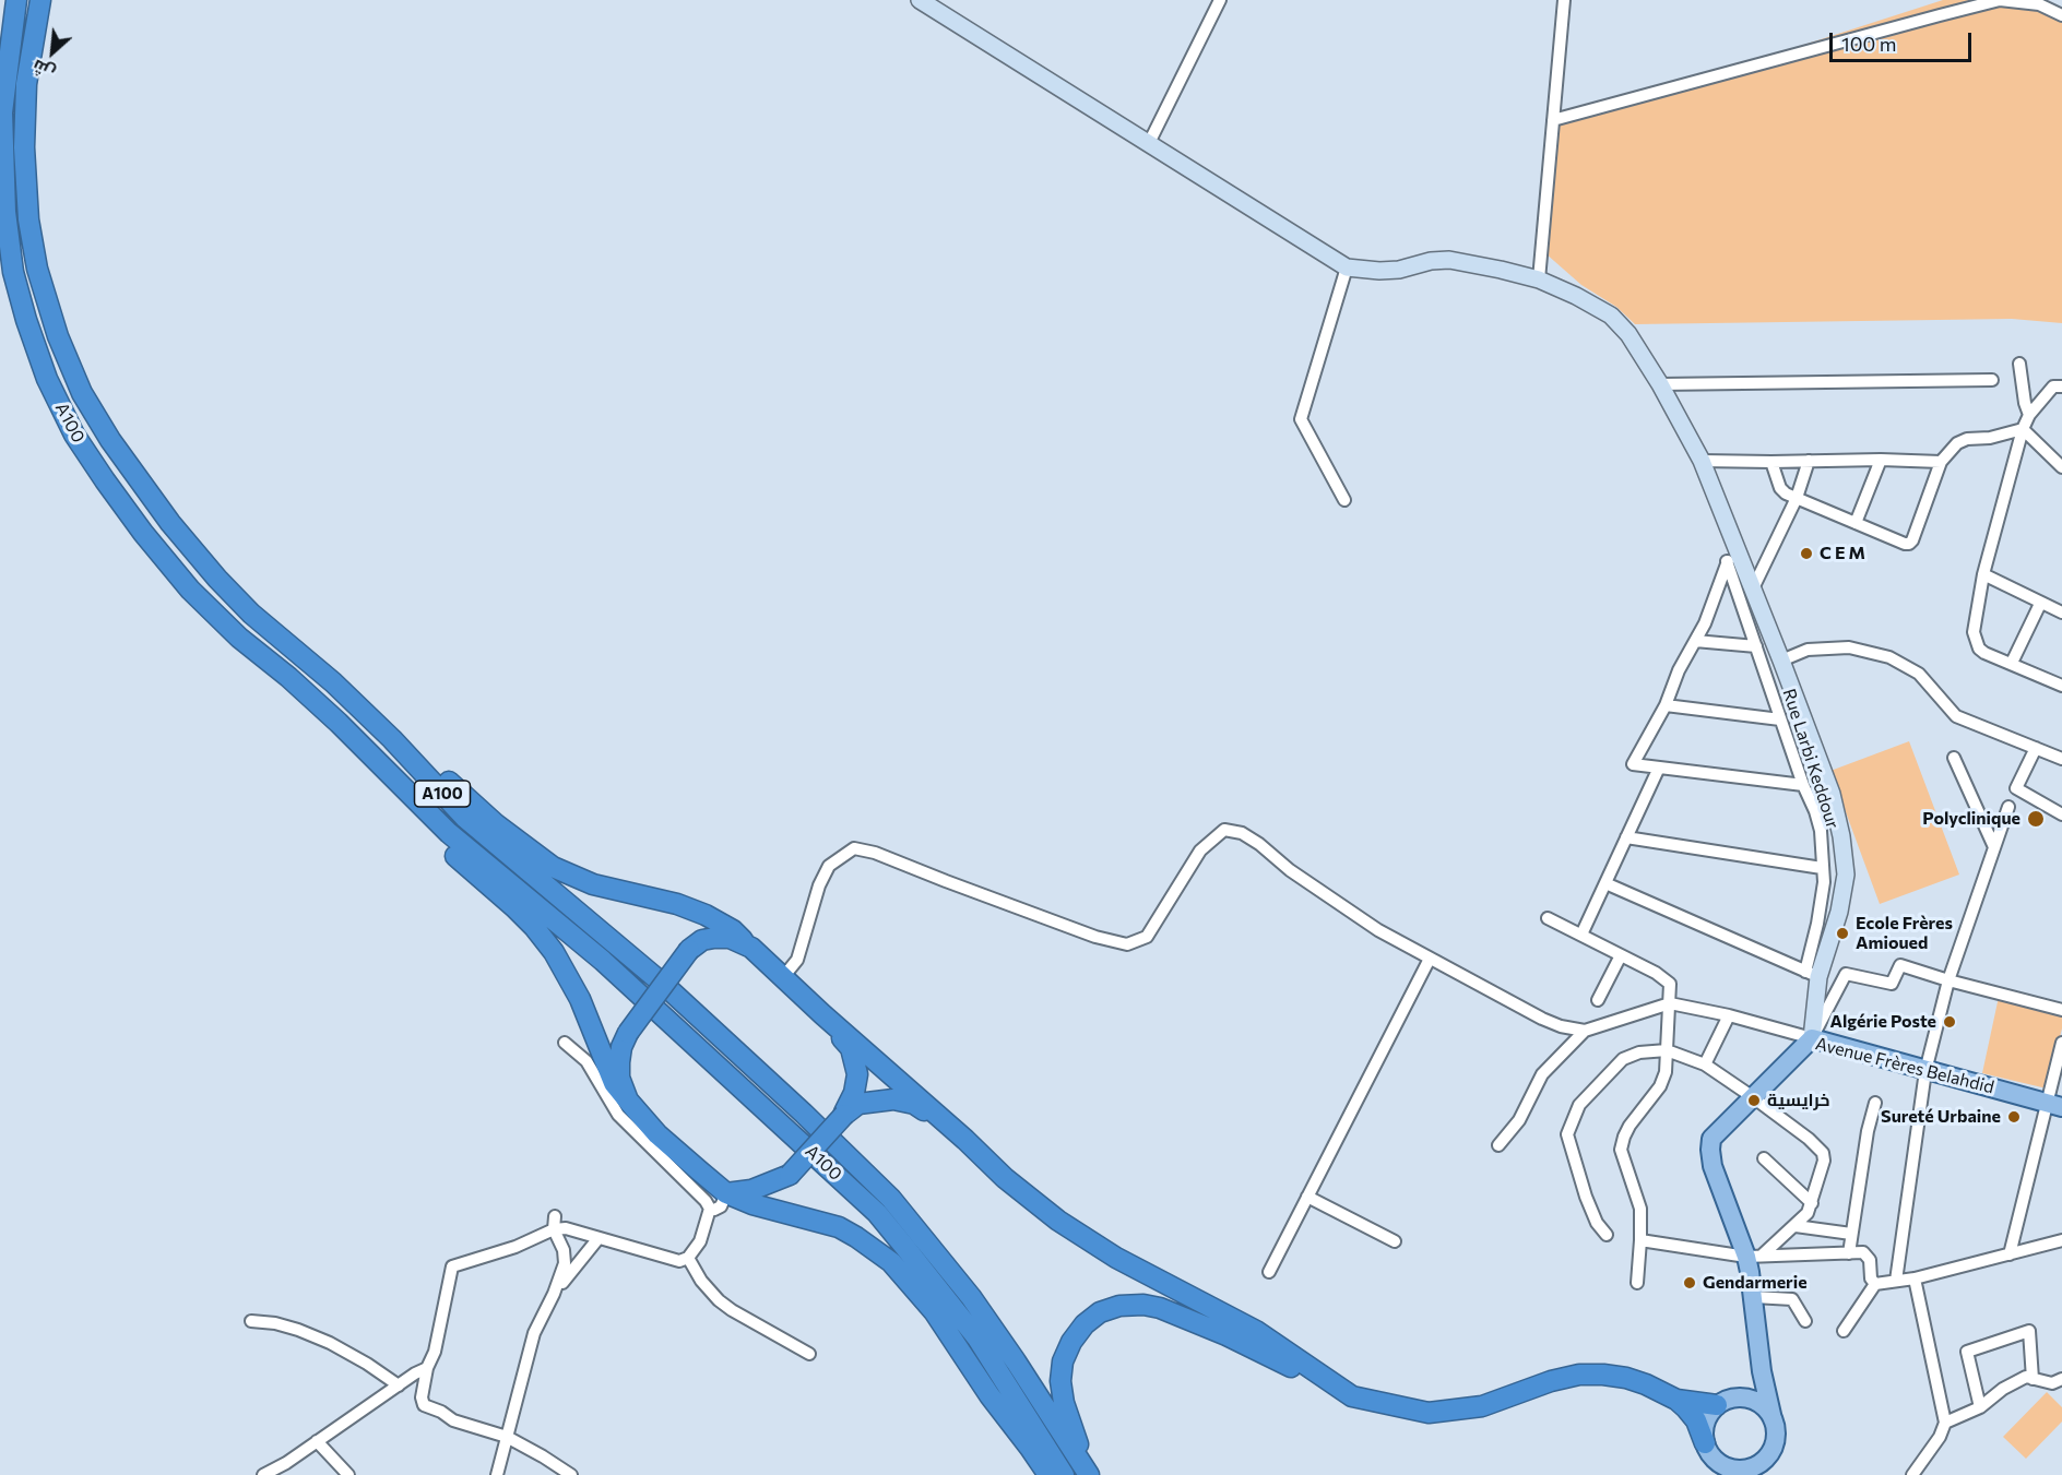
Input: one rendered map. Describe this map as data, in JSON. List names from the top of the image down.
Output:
{
  "streets": {
    "highway": ["A100"],
    "main road": ["Avenue Frères Belahdid"],
    "street": ["Rue Larbi Keddour"]
  },
  "places": [
    "C E M",
    "Polyclinique",
    "Ecole Frères Amioued",
    "Algérie Poste",
    "خرايسية",
    "Sureté Urbaine",
    "Gendarmerie"
  ],
  "scale_bar": "100 m",
  "north": "bottom left"
}
